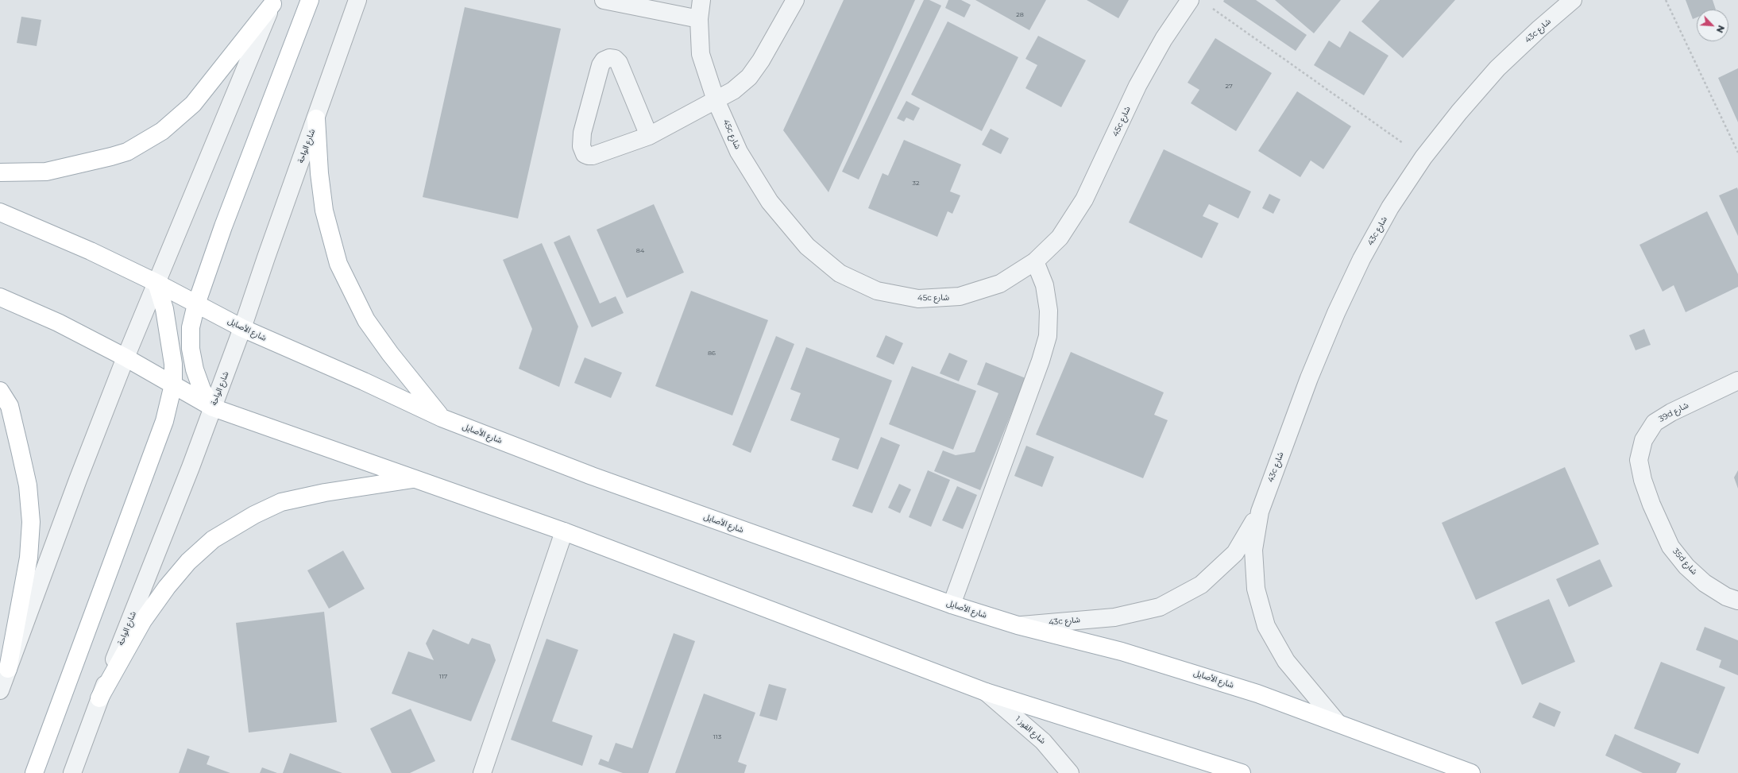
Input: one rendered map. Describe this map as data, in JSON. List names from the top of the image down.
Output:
{
  "streets": {
    "main road": ["شارع الأصايل"],
    "street": [
      "43c شارع",
      "45c شارع",
      "شارع الواحة",
      "39d شارع",
      "35d شارع",
      "شارع القوز 1"
    ]
  },
  "crossings": [
    ["43c شارع", "شارع الأصايل"],
    ["شارع الواحة", "شارع الأصايل"],
    ["39d شارع", "35d شارع"]
  ],
  "house_numbers": [
    "28",
    "27",
    "32",
    "84",
    "86",
    "117",
    "113"
  ],
  "north": "bottom right"
}
